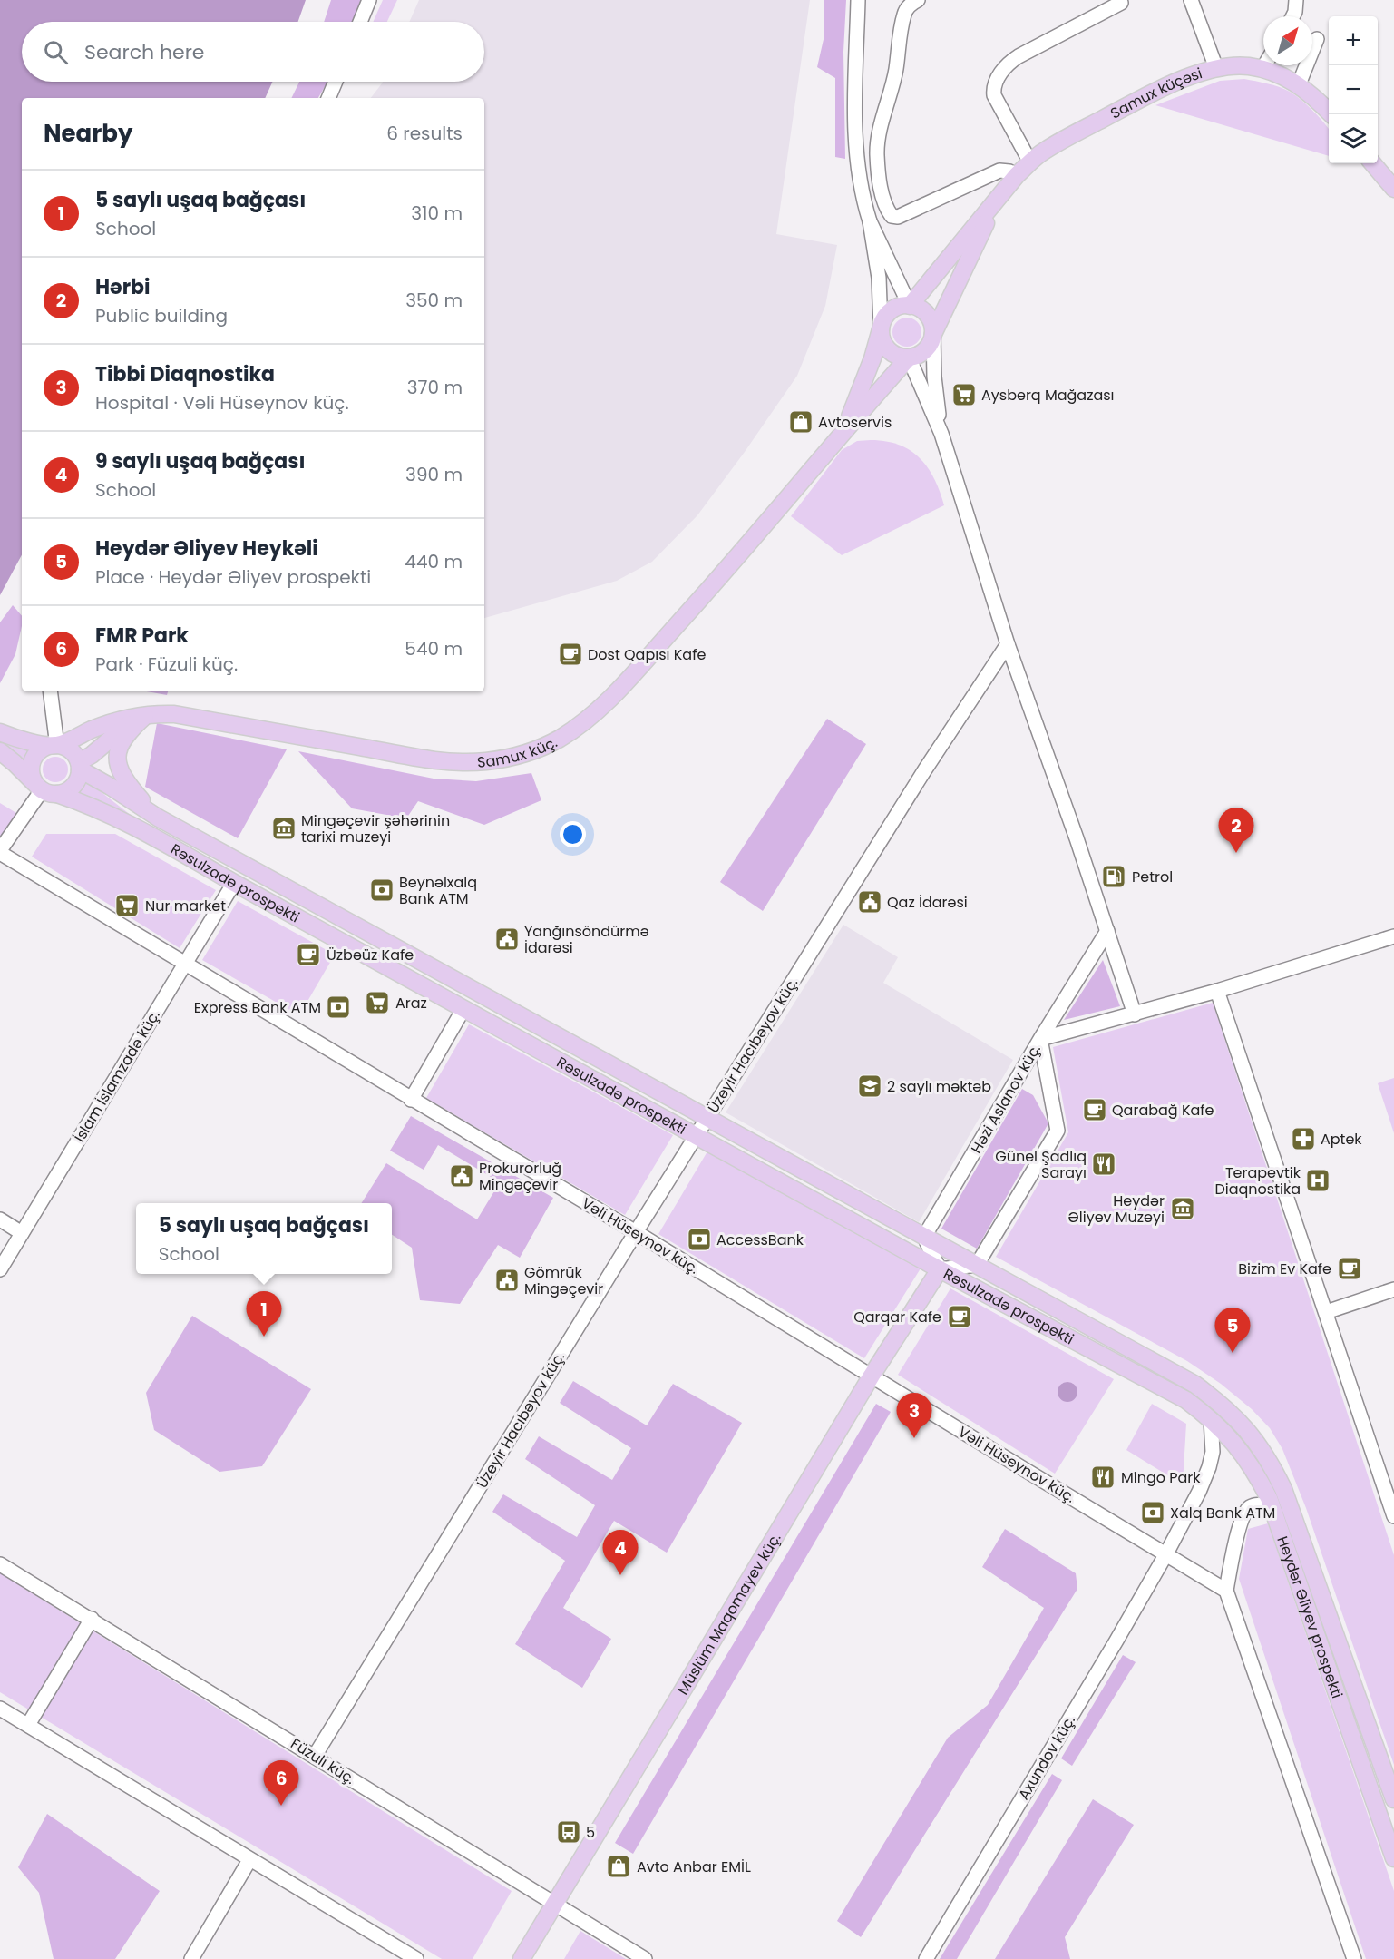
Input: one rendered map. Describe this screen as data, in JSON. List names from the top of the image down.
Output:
{
  "streets": {
    "main road": [
      "Samux küçəsi",
      "Samux küç.",
      "Rəsulzadə prospekti",
      "Müslüm Maqomayev küç.",
      "Heydər Əliyev prospekti"
    ],
    "street": [
      "Üzeyir Hacıbəyov küç.",
      "İslam İslamzadə küç.",
      "Həzi Aslanov küç.",
      "Vəli Hüseynov küç.",
      "Axundov küç.",
      "Füzuli küç."
    ]
  },
  "crossings": [
    ["Samux küç.", "Rəsulzadə prospekti"],
    ["Rəsulzadə prospekti", "Üzeyir Hacıbəyov küç."],
    ["Rəsulzadə prospekti", "İslam İslamzadə küç."],
    ["Rəsulzadə prospekti", "Həzi Aslanov küç."],
    ["Rəsulzadə prospekti", "Müslüm Maqomayev küç."],
    ["Rəsulzadə prospekti", "Heydər Əliyev prospekti"],
    ["Üzeyir Hacıbəyov küç.", "Vəli Hüseynov küç."],
    ["Üzeyir Hacıbəyov küç.", "Füzuli küç."],
    ["İslam İslamzadə küç.", "Vəli Hüseynov küç."],
    ["Vəli Hüseynov küç.", "Müslüm Maqomayev küç."],
    ["Vəli Hüseynov küç.", "Axundov küç."],
    ["Müslüm Maqomayev küç.", "Füzuli küç."],
    ["Heydər Əliyev prospekti", "Axundov küç."]
  ],
  "places": {
    "supermarket": ["Aysberq Mağazası", "Nur market", "Araz"],
    "shop": ["Avtoservis", "Avto Anbar EMİL"],
    "cafe": [
      "Dost Qapısı Kafe",
      "Üzbəüz Kafe",
      "Qarabağ Kafe",
      "Bizim Ev Kafe",
      "Qarqar Kafe"
    ],
    "museum": ["Mingəçevir şəhərinin tarixi muzeyi", "Heydər Əliyev Muzeyi"],
    "fuel station": ["Petrol"],
    "bank": [
      "Beynəlxalq Bank ATM",
      "Express Bank ATM",
      "AccessBank",
      "Xalq Bank ATM"
    ],
    "public building": [
      "Qaz İdarəsi",
      "Yanğınsöndürmə İdarəsi",
      "Prokurorluğ Mingəçevir",
      "Gömrük Mingəçevir"
    ],
    "school or university": ["2 saylı məktəb"],
    "pharmacy": ["Aptek"],
    "restaurant": ["Günel Şadlıq Sarayı", "Mingo Park"],
    "hospital": ["Terapevtik Diaqnostika"],
    "bus stop": ["5"]
  },
  "north": "top right",
  "page": {
    "map_buttons": ["+", "−"],
    "search": "Search here",
    "heading": ["Nearby", "6 results"],
    "list": [
      {
        "mark": "1",
        "name": "5 saylı uşaq bağçası",
        "note": "School",
        "value": "310 m"
      },
      {
        "mark": "2",
        "name": "Hərbi",
        "note": "Public building",
        "value": "350 m"
      },
      {
        "mark": "3",
        "name": "Tibbi Diaqnostika",
        "note": "Hospital · Vəli Hüseynov küç.",
        "value": "370 m"
      },
      {
        "mark": "4",
        "name": "9 saylı uşaq bağçası",
        "note": "School",
        "value": "390 m"
      },
      {
        "mark": "5",
        "name": "Heydər Əliyev Heykəli",
        "note": "Place · Heydər Əliyev prospekti",
        "value": "440 m"
      },
      {
        "mark": "6",
        "name": "FMR Park",
        "note": "Park · Füzuli küç.",
        "value": "540 m"
      }
    ],
    "pins": [
      "2",
      "1",
      "5",
      "3",
      "4",
      "6"
    ],
    "popup": ["5 saylı uşaq bağçası", "School"]
  }
}
